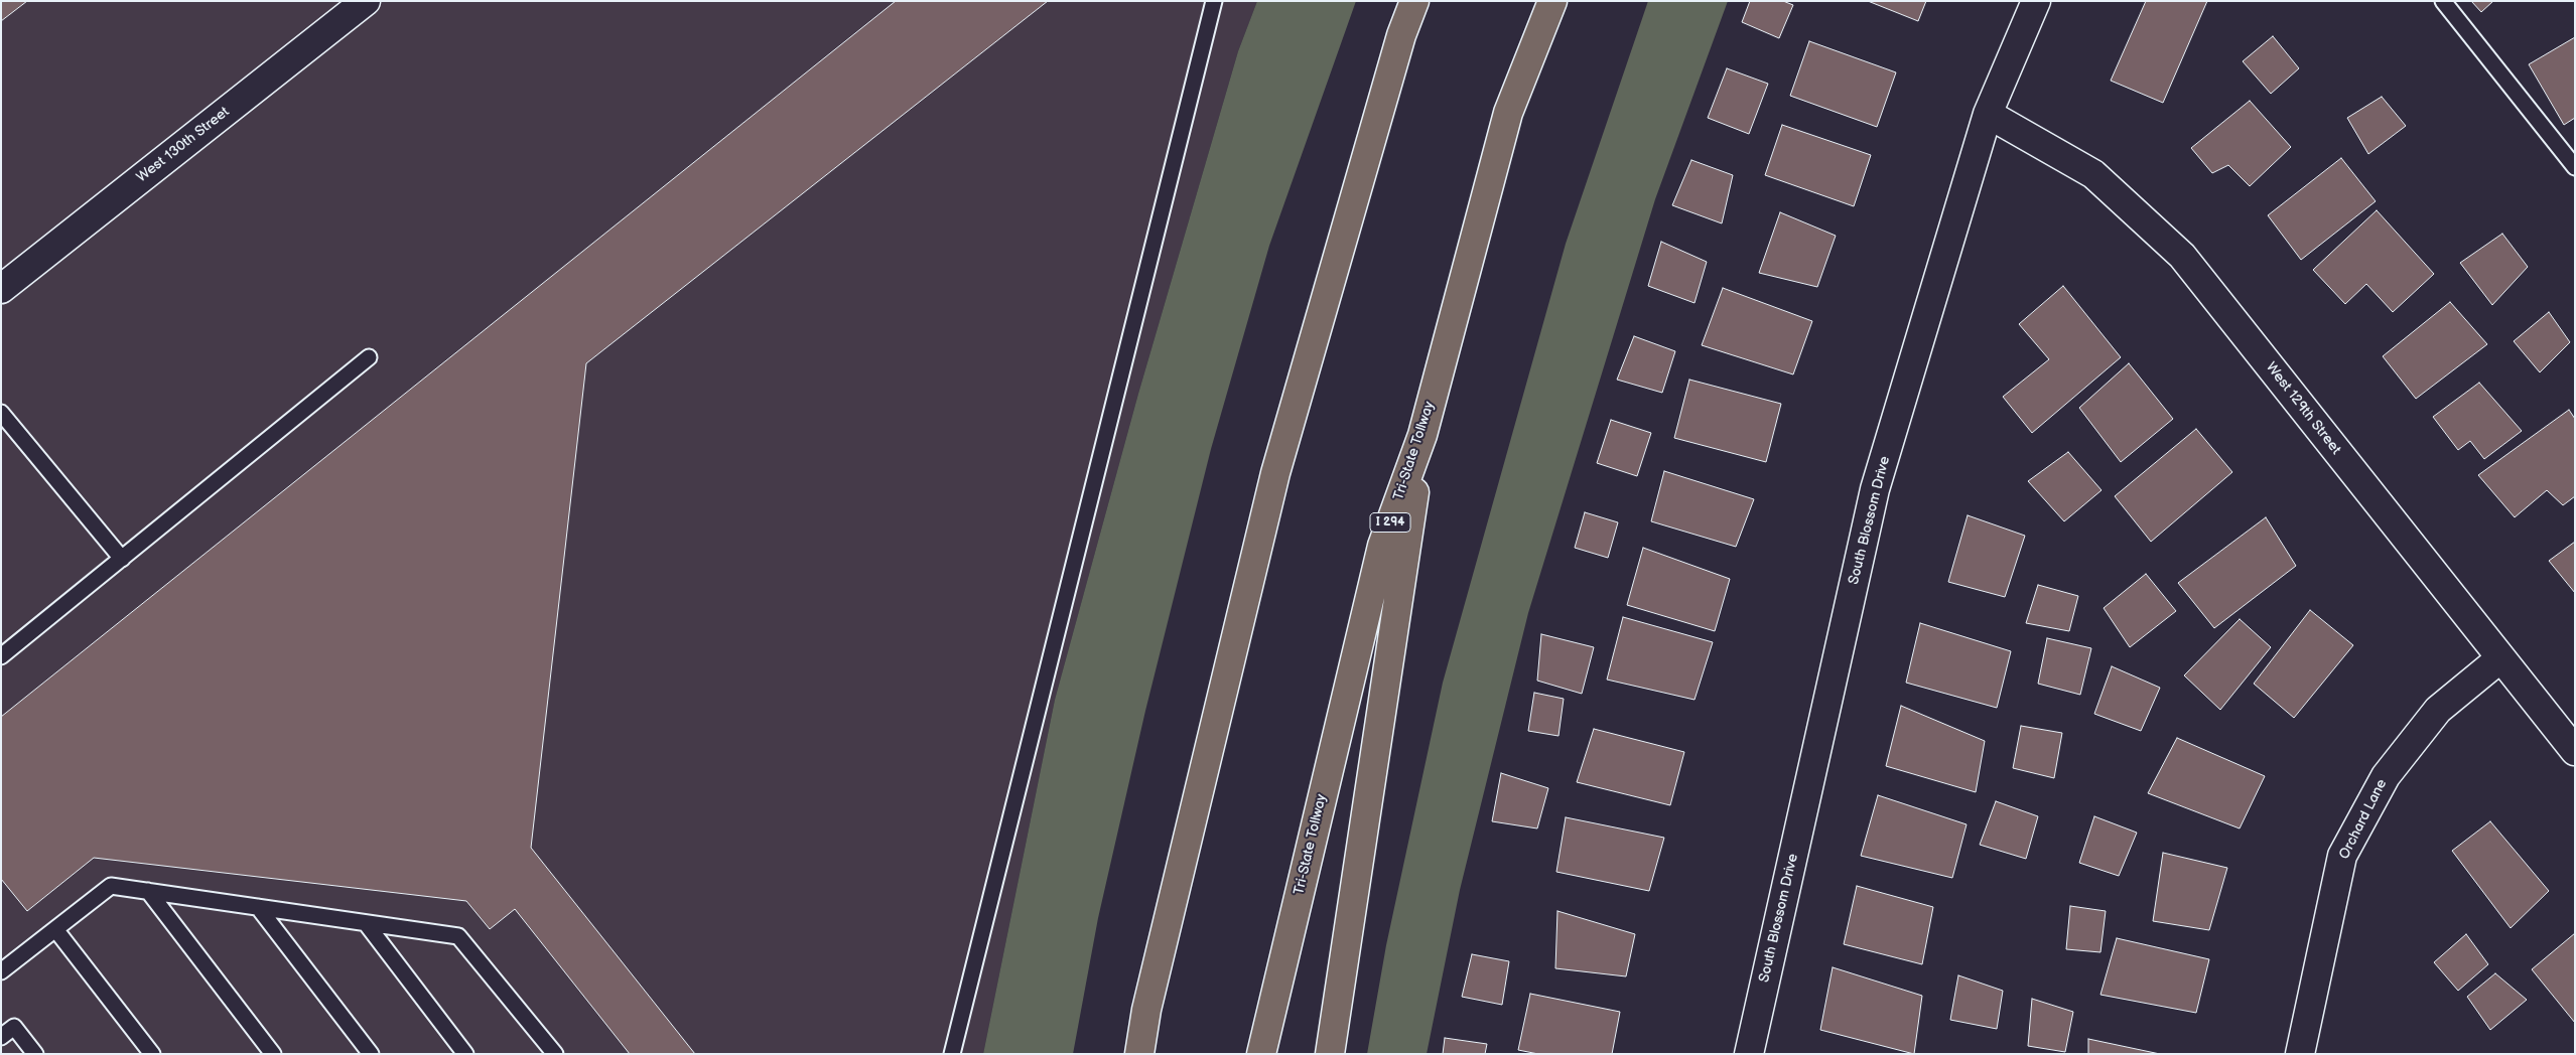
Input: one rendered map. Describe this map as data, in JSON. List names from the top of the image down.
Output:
{
  "streets": {
    "highway": ["Tri-State Tollway", "I 294"],
    "street": [
      "West 130th Street",
      "West 129th Street",
      "South Blossom Drive",
      "Orchard Lane"
    ]
  },
  "crossings": [
    ["West 129th Street", "South Blossom Drive"],
    ["West 129th Street", "Orchard Lane"]
  ]
}
